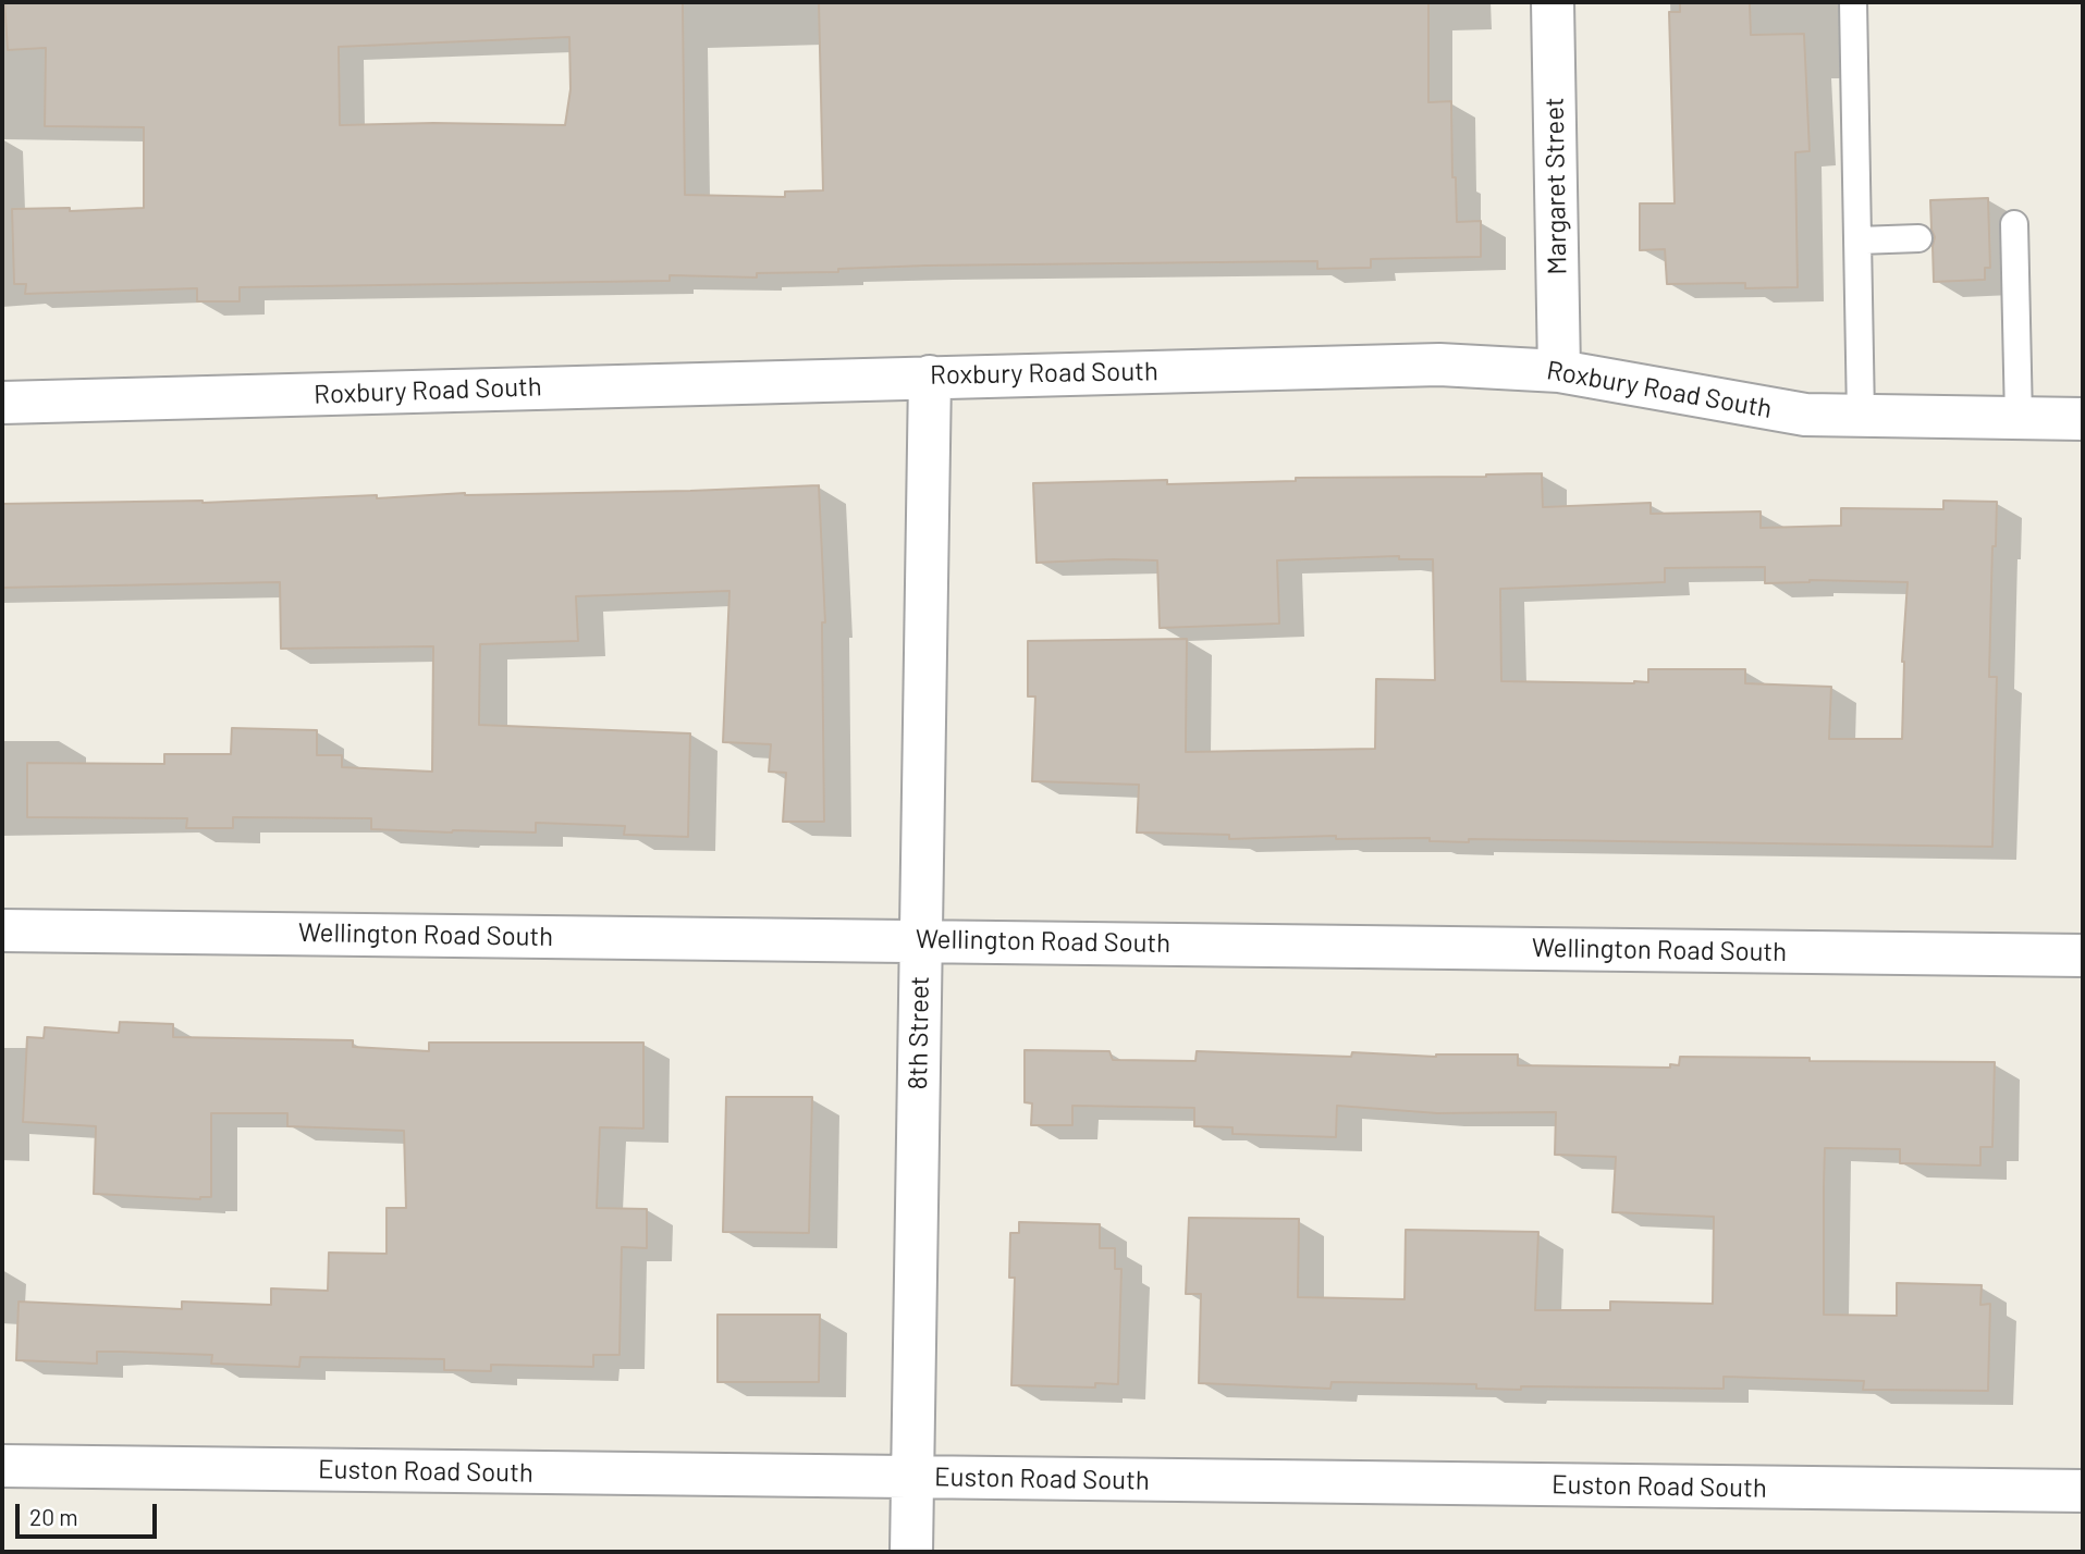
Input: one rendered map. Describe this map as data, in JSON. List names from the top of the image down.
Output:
{
  "streets": {
    "street": [
      "Margaret Street",
      "Roxbury Road South",
      "Wellington Road South",
      "8th Street",
      "Euston Road South"
    ]
  },
  "crossings": [
    ["Margaret Street", "Roxbury Road South"],
    ["Roxbury Road South", "8th Street"],
    ["Wellington Road South", "8th Street"],
    ["8th Street", "Euston Road South"]
  ],
  "scale_bar": "20 m"
}
